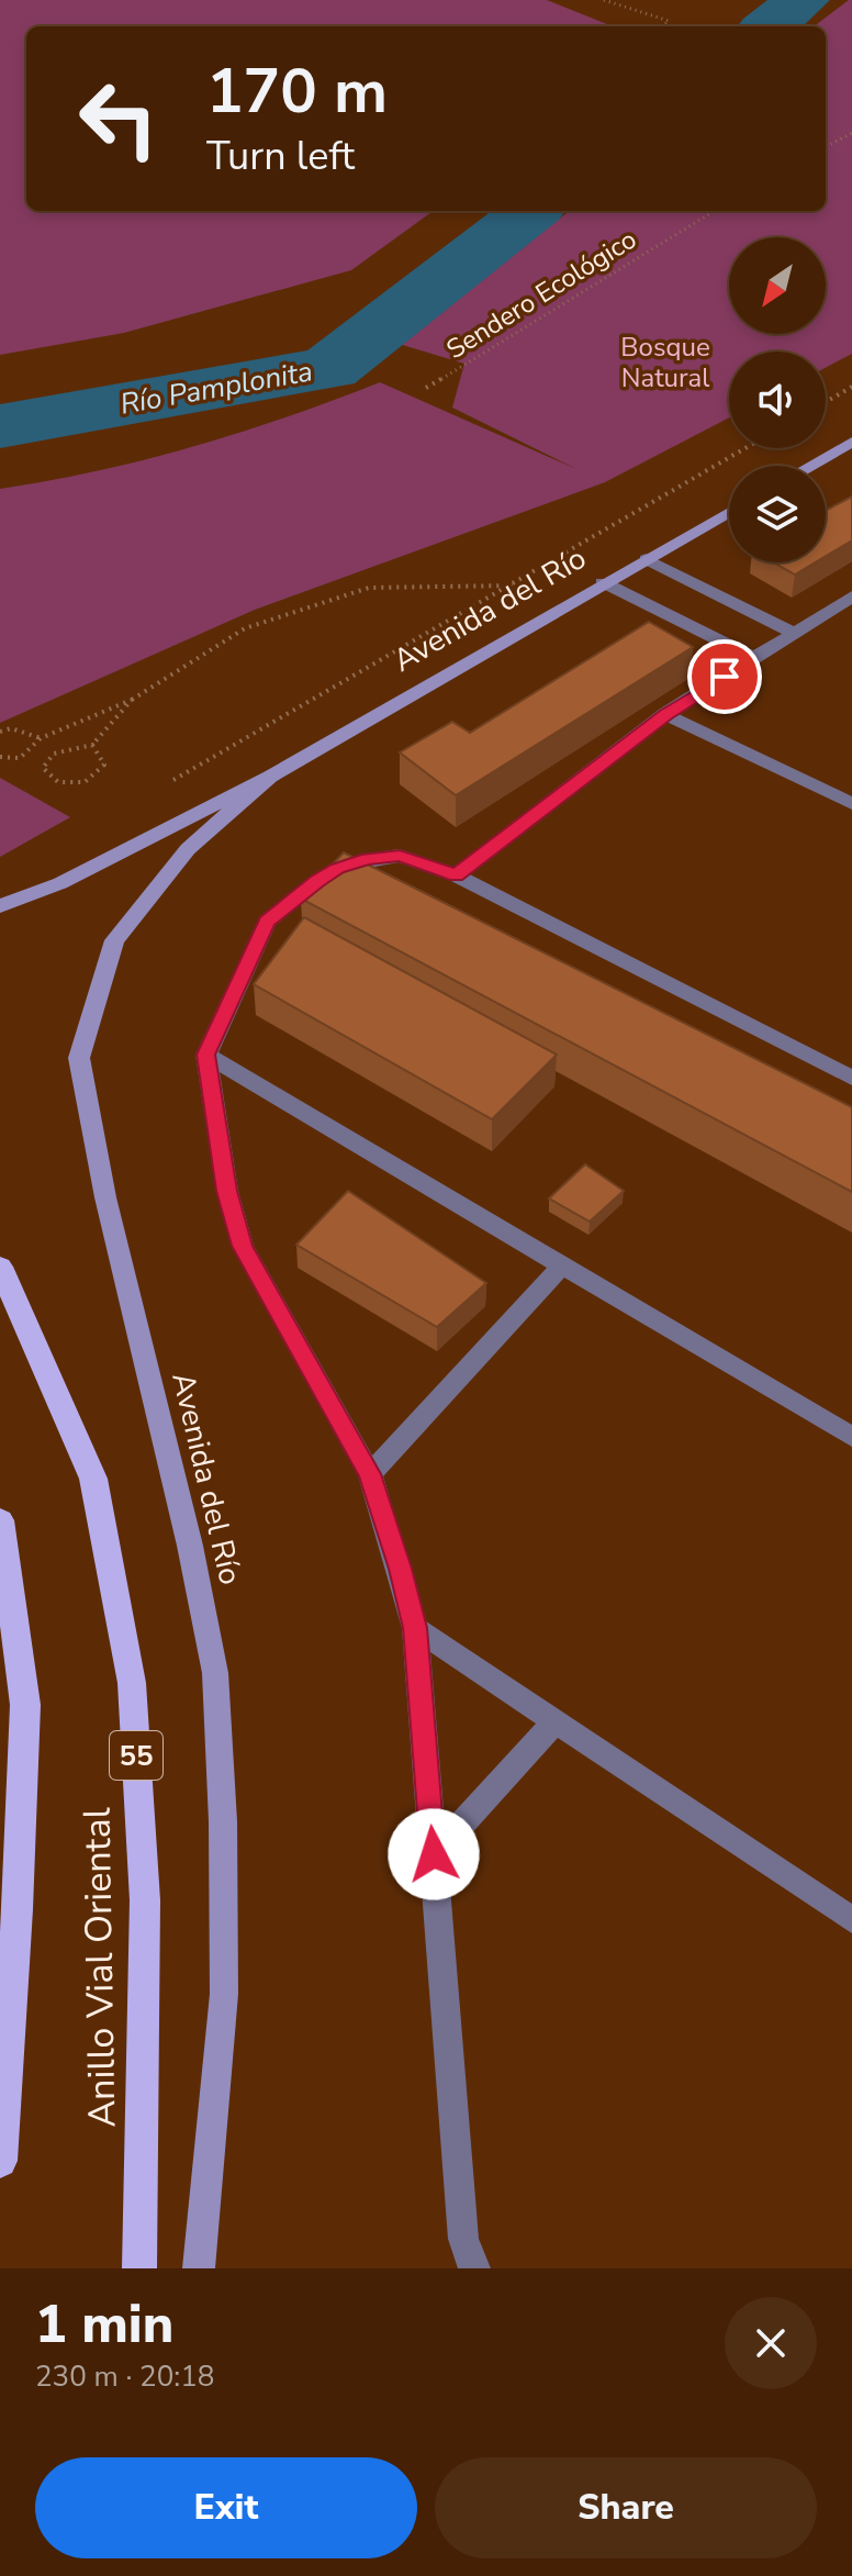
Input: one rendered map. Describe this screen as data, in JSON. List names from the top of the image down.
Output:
{
  "streets": {
    "highway": ["55", "Anillo Vial Oriental"],
    "main road": ["Avenida del Río"],
    "path": ["Sendero Ecológico"]
  },
  "water": ["Río Pamplonita"],
  "parks": ["Bosque Natural"],
  "north": "bottom left",
  "page": {
    "turn": ["170 m", "Turn left"],
    "heading": ["1 min", "230 m · 20:18"],
    "buttons": ["Exit", "Share"]
  }
}
